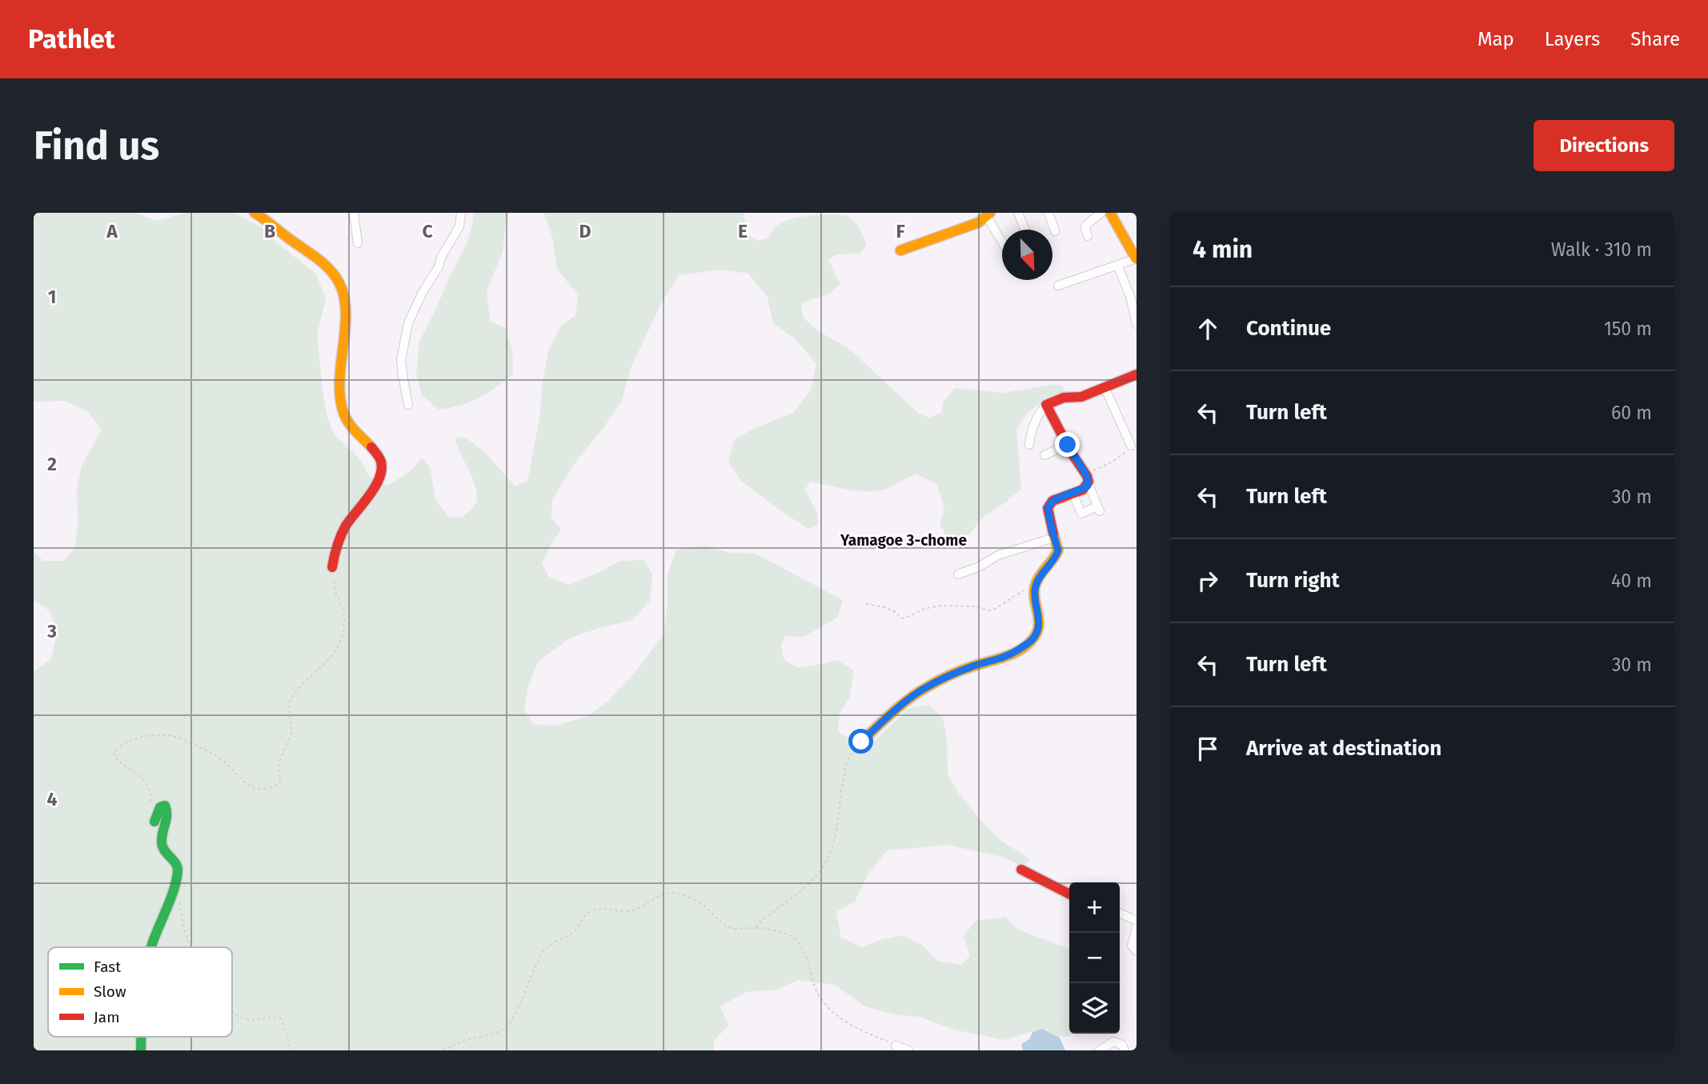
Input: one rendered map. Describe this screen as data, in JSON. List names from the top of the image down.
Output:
{
  "districts": ["Yamagoe 3-chome"],
  "legend": ["Fast", "Slow", "Jam"],
  "north": "bottom right",
  "page": {
    "header": "Pathlet",
    "nav": ["Map", "Layers", "Share"],
    "buttons": "Directions",
    "title": "Find us",
    "heading": ["4 min", "Walk · 310 m"],
    "list": [
      ["Continue", "150 m"],
      ["Turn left", "60 m"],
      ["Turn left", "30 m"],
      ["Turn right", "40 m"],
      ["Turn left", "30 m"],
      "Arrive at destination"
    ],
    "map_buttons": ["+", "−"]
  },
  "grid": {
    "columns": [
      "A",
      "B",
      "C",
      "D",
      "E",
      "F"
    ],
    "rows": [
      "1",
      "2",
      "3",
      "4"
    ]
  }
}
